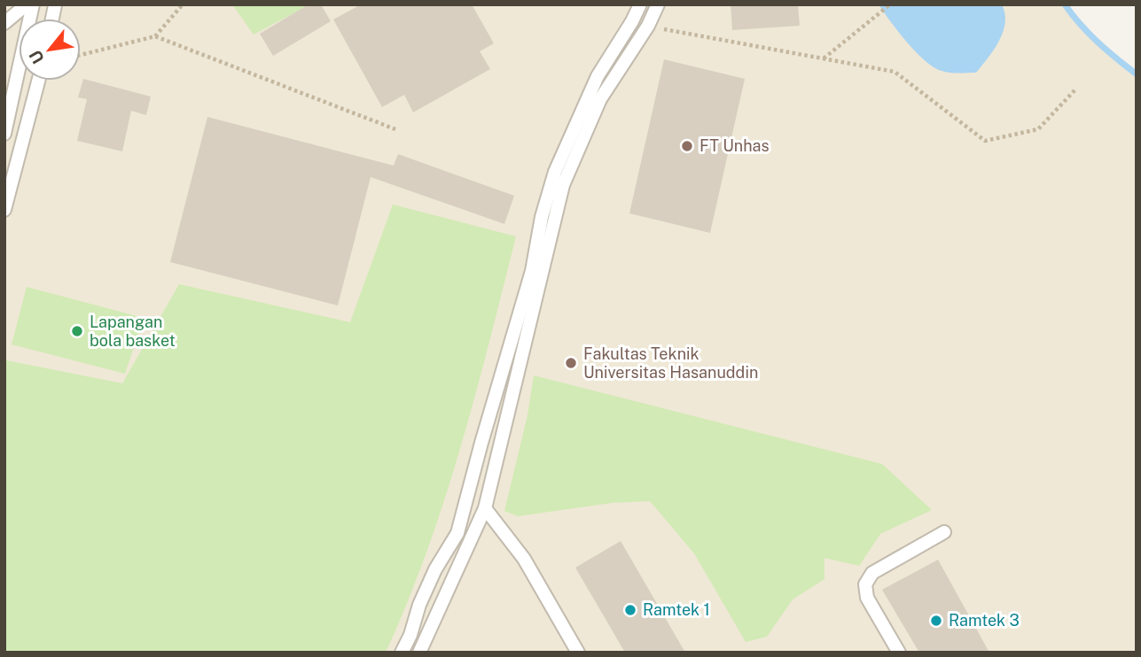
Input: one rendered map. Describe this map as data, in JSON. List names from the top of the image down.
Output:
{
  "places": [
    "FT Unhas",
    "Lapangan bola basket",
    "Fakultas Teknik Universitas Hasanuddin",
    "Ramtek 1",
    "Ramtek 3"
  ],
  "north": "bottom left"
}
